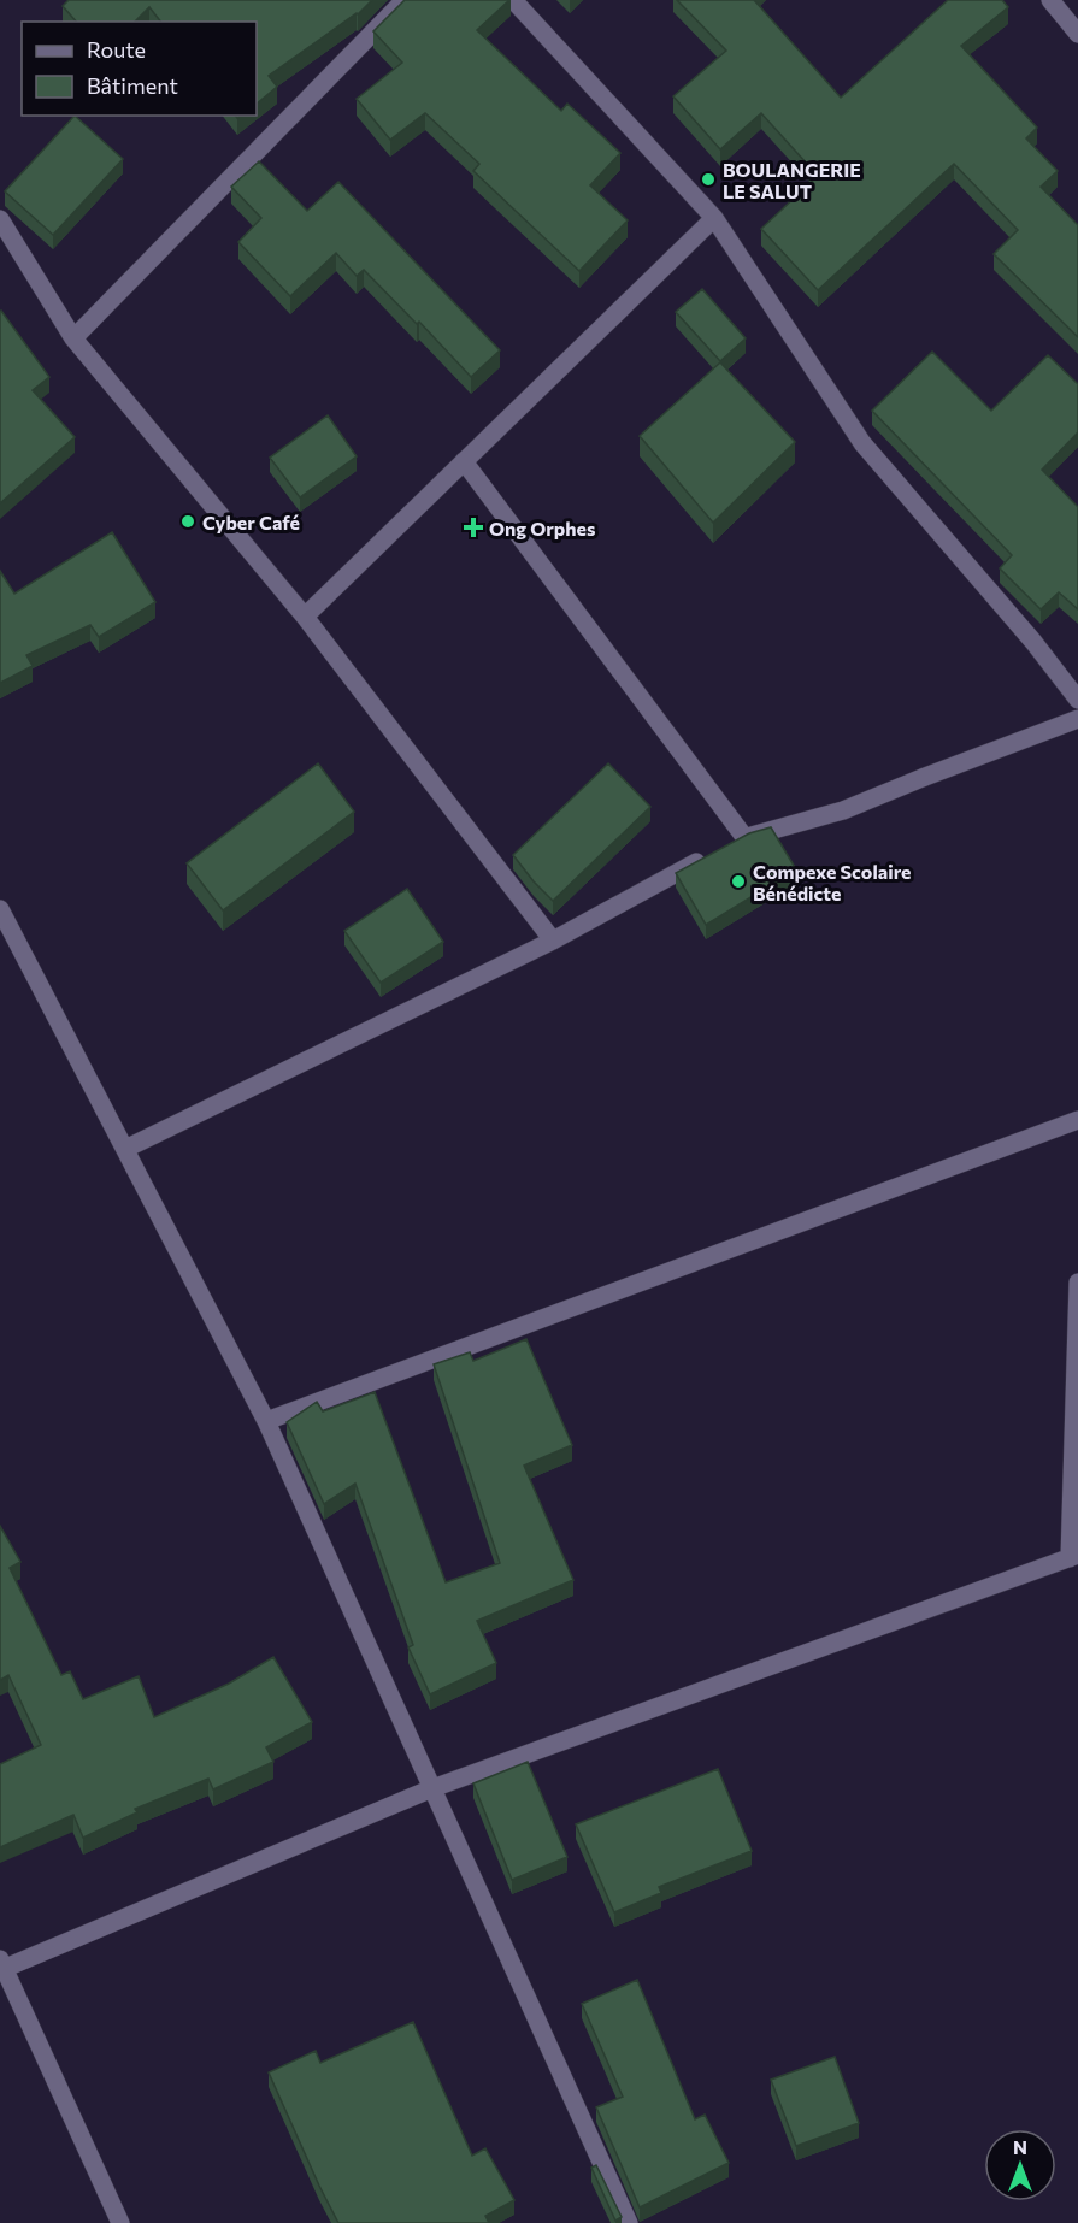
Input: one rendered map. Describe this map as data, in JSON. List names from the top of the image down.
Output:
{
  "places": {
    "other": ["BOULANGERIE LE SALUT", "Cyber Café", "Compexe Scolaire Bénédicte"],
    "health": ["Ong Orphes"]
  },
  "legend": ["Route", "Bâtiment"],
  "north": "top"
}
